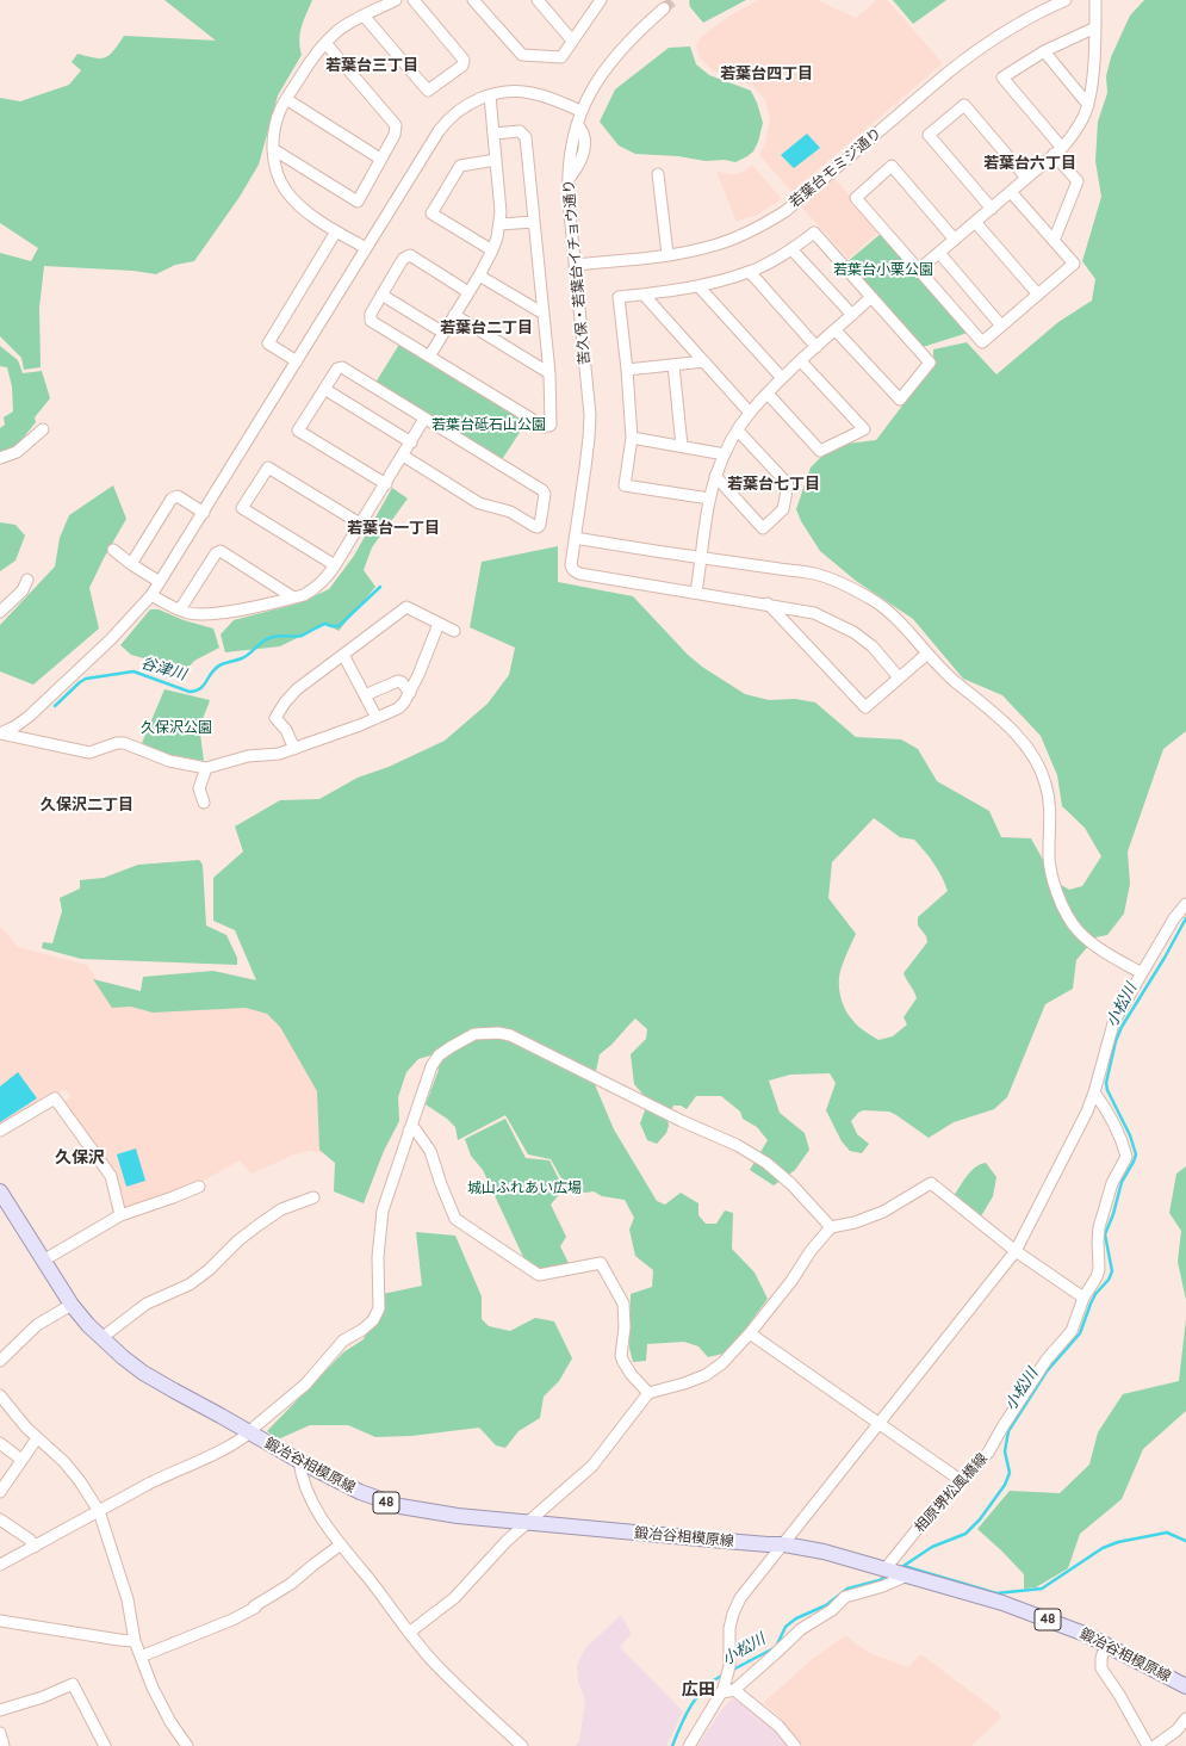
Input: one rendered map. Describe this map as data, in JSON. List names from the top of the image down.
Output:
{
  "streets": {
    "main road": ["鍛冶谷相模原線", "48"],
    "street": ["若葉台モミジ通り", "苦久保・若葉台イチョウ通り", "相原堺松風橋線"]
  },
  "crossings": [
    ["若葉台モミジ通り", "苦久保・若葉台イチョウ通り"],
    ["鍛冶谷相模原線", "相原堺松風橋線"]
  ],
  "districts": [
    "若葉台三丁目",
    "若葉台四丁目",
    "若葉台六丁目",
    "若葉台二丁目",
    "若葉台七丁目",
    "若葉台一丁目",
    "久保沢二丁目",
    "久保沢",
    "広田"
  ],
  "water": ["谷津川", "小松川"],
  "parks": [
    "若葉台小栗公園",
    "若葉台砥石山公園",
    "久保沢公園",
    "城山ふれあい広場"
  ]
}
